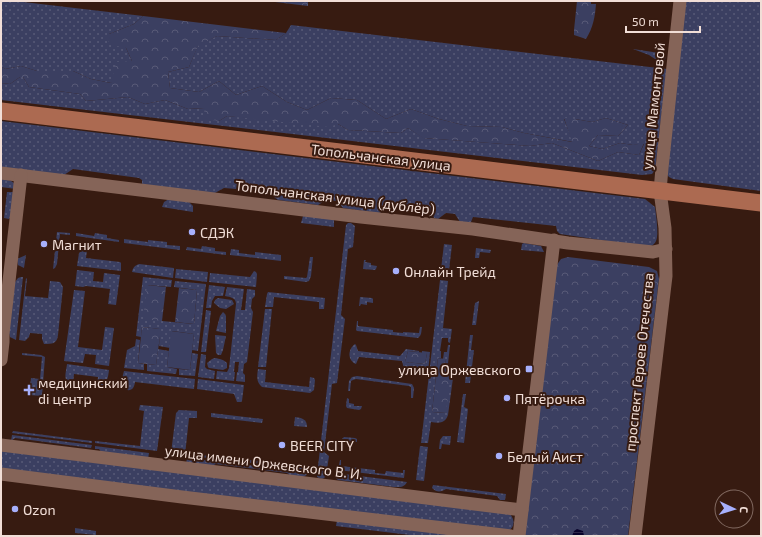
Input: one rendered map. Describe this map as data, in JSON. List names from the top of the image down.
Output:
{
  "streets": {
    "main road": ["Топольчанская улица"],
    "street": [
      "улица Мамонтовой",
      "Топольчанская улица (дублёр)",
      "проспект Героев Отечества",
      "улица имени Оржевского В. И."
    ]
  },
  "crossings": [
    ["улица Мамонтовой", "Топольчанская улица"],
    ["улица Мамонтовой", "проспект Героев Отечества"],
    ["Топольчанская улица", "проспект Героев Отечества"],
    ["Топольчанская улица (дублёр)", "проспект Героев Отечества"]
  ],
  "places": {
    "other": [
      "СДЭК",
      "Магнит",
      "Онлайн Трейд",
      "Пятёрочка",
      "BEER CITY",
      "Белый Аист",
      "Ozon"
    ],
    "transit": ["улица Оржевского"],
    "health": ["медицинский di центр"]
  },
  "scale_bar": "50 m",
  "north": "right"
}
